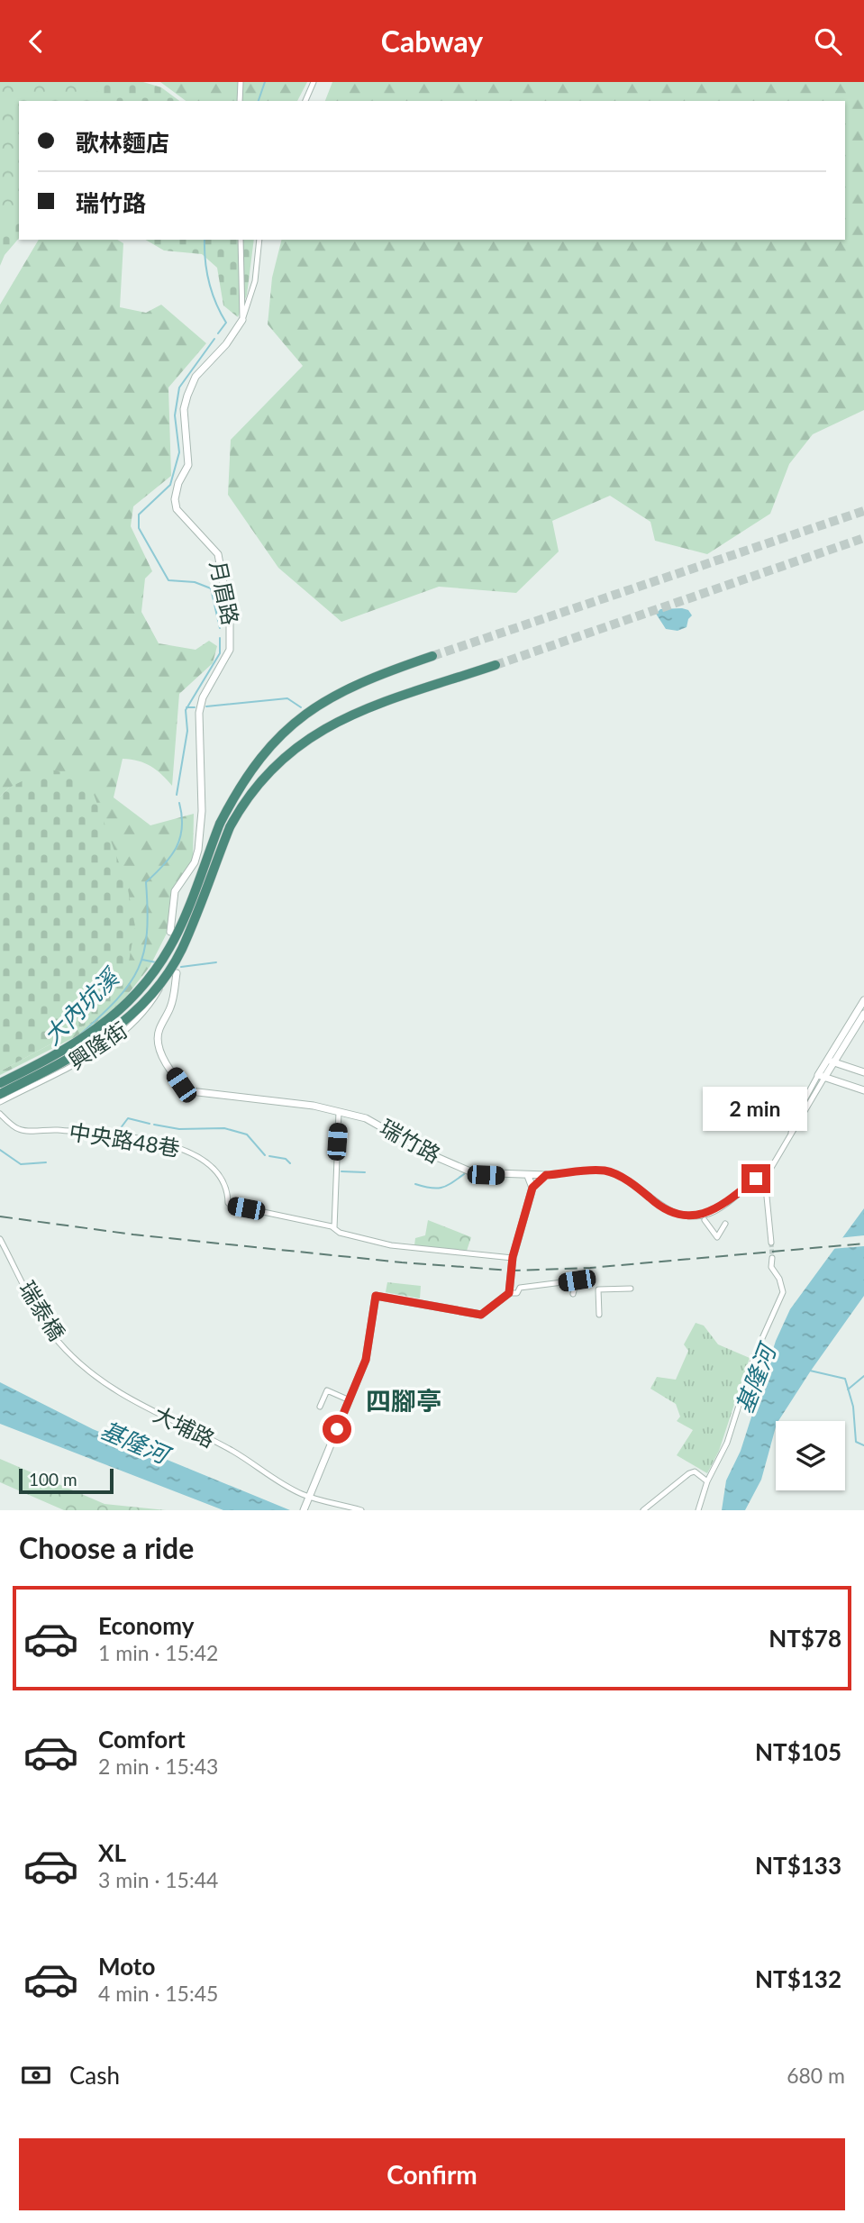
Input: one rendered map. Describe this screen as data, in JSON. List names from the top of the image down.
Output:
{
  "streets": {
    "street": [
      "月眉路",
      "興隆街",
      "中央路48巷",
      "瑞竹路",
      "瑞泰橋",
      "大埔路"
    ]
  },
  "crossings": [
    ["興隆街", "瑞竹路"],
    ["瑞泰橋", "大埔路"]
  ],
  "districts": ["四腳亭"],
  "water": ["大內坑溪", "基隆河"],
  "scale_bar": "100 m",
  "page": {
    "header": "Cabway",
    "banner": ["歌林麵店", "瑞竹路"],
    "bubble": "2 min",
    "scale": "100 m",
    "heading": "Choose a ride",
    "list": [
      {
        "name": "Economy",
        "note": "1 min · 15:42",
        "value": "NT$78"
      },
      {
        "name": "Comfort",
        "note": "2 min · 15:43",
        "value": "NT$105"
      },
      {
        "name": "XL",
        "note": "3 min · 15:44",
        "value": "NT$133"
      },
      {
        "name": "Moto",
        "note": "4 min · 15:45",
        "value": "NT$132"
      }
    ],
    "pay": ["Cash", "680 m"],
    "buttons": "Confirm"
  }
}
